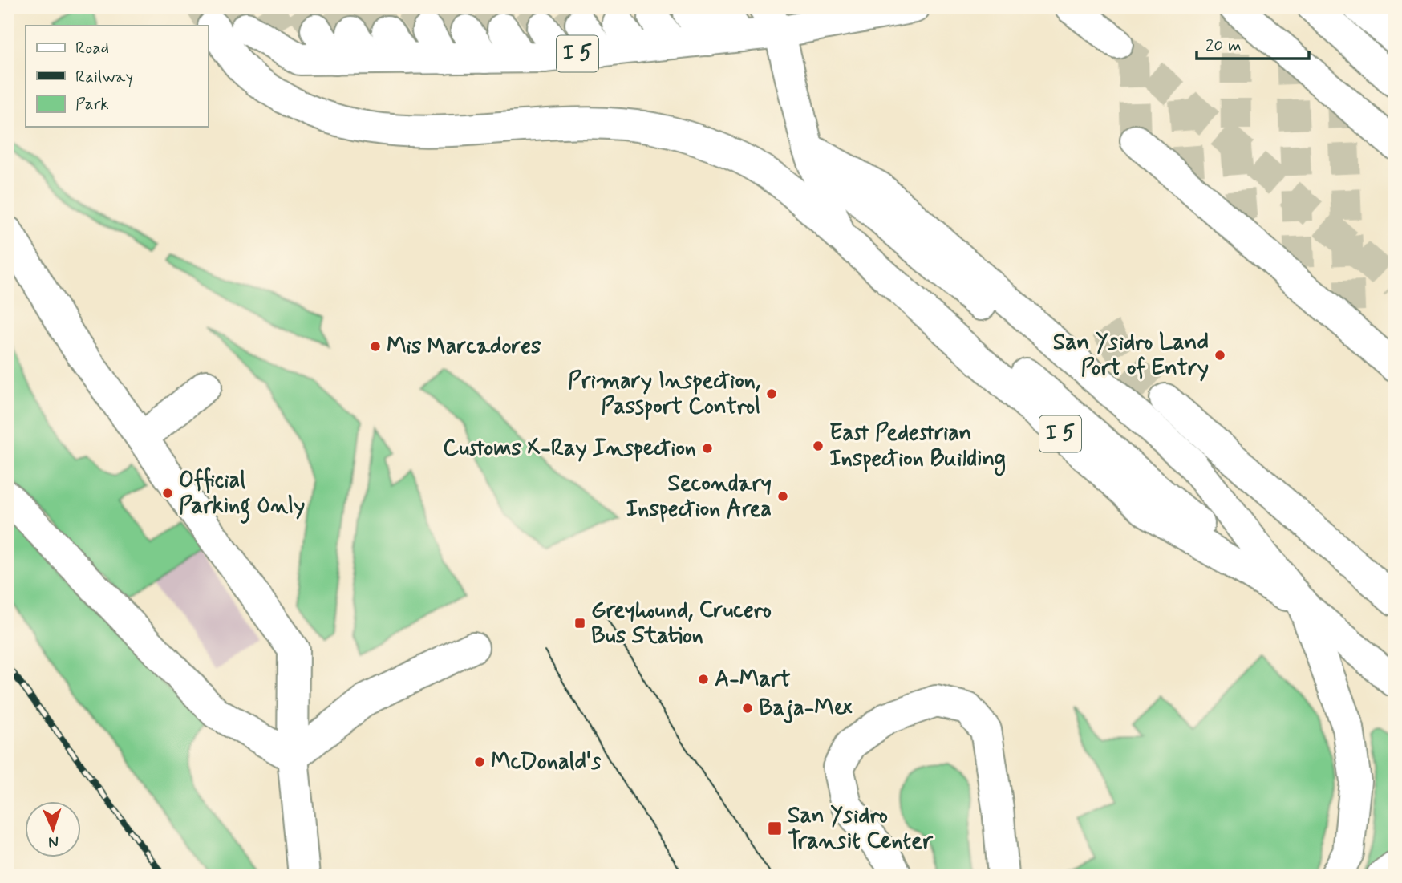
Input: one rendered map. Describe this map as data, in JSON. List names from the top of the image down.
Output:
{
  "streets": {
    "main road": ["I 5"]
  },
  "places": {
    "other": [
      "Mis Marcadores",
      "San Ysidro Land Port of Entry",
      "Primary Inspection, Passport Control",
      "East Pedestrian Inspection Building",
      "Customs X-Ray Inspection",
      "Official Parking Only",
      "Secondary Inspection Area",
      "A-Mart",
      "Baja-Mex",
      "McDonald's"
    ],
    "transit": ["Greyhound, Crucero Bus Station", "San Ysidro Transit Center"]
  },
  "legend": ["Road", "Railway", "Park"],
  "scale_bar": "20 m",
  "north": "bottom"
}
